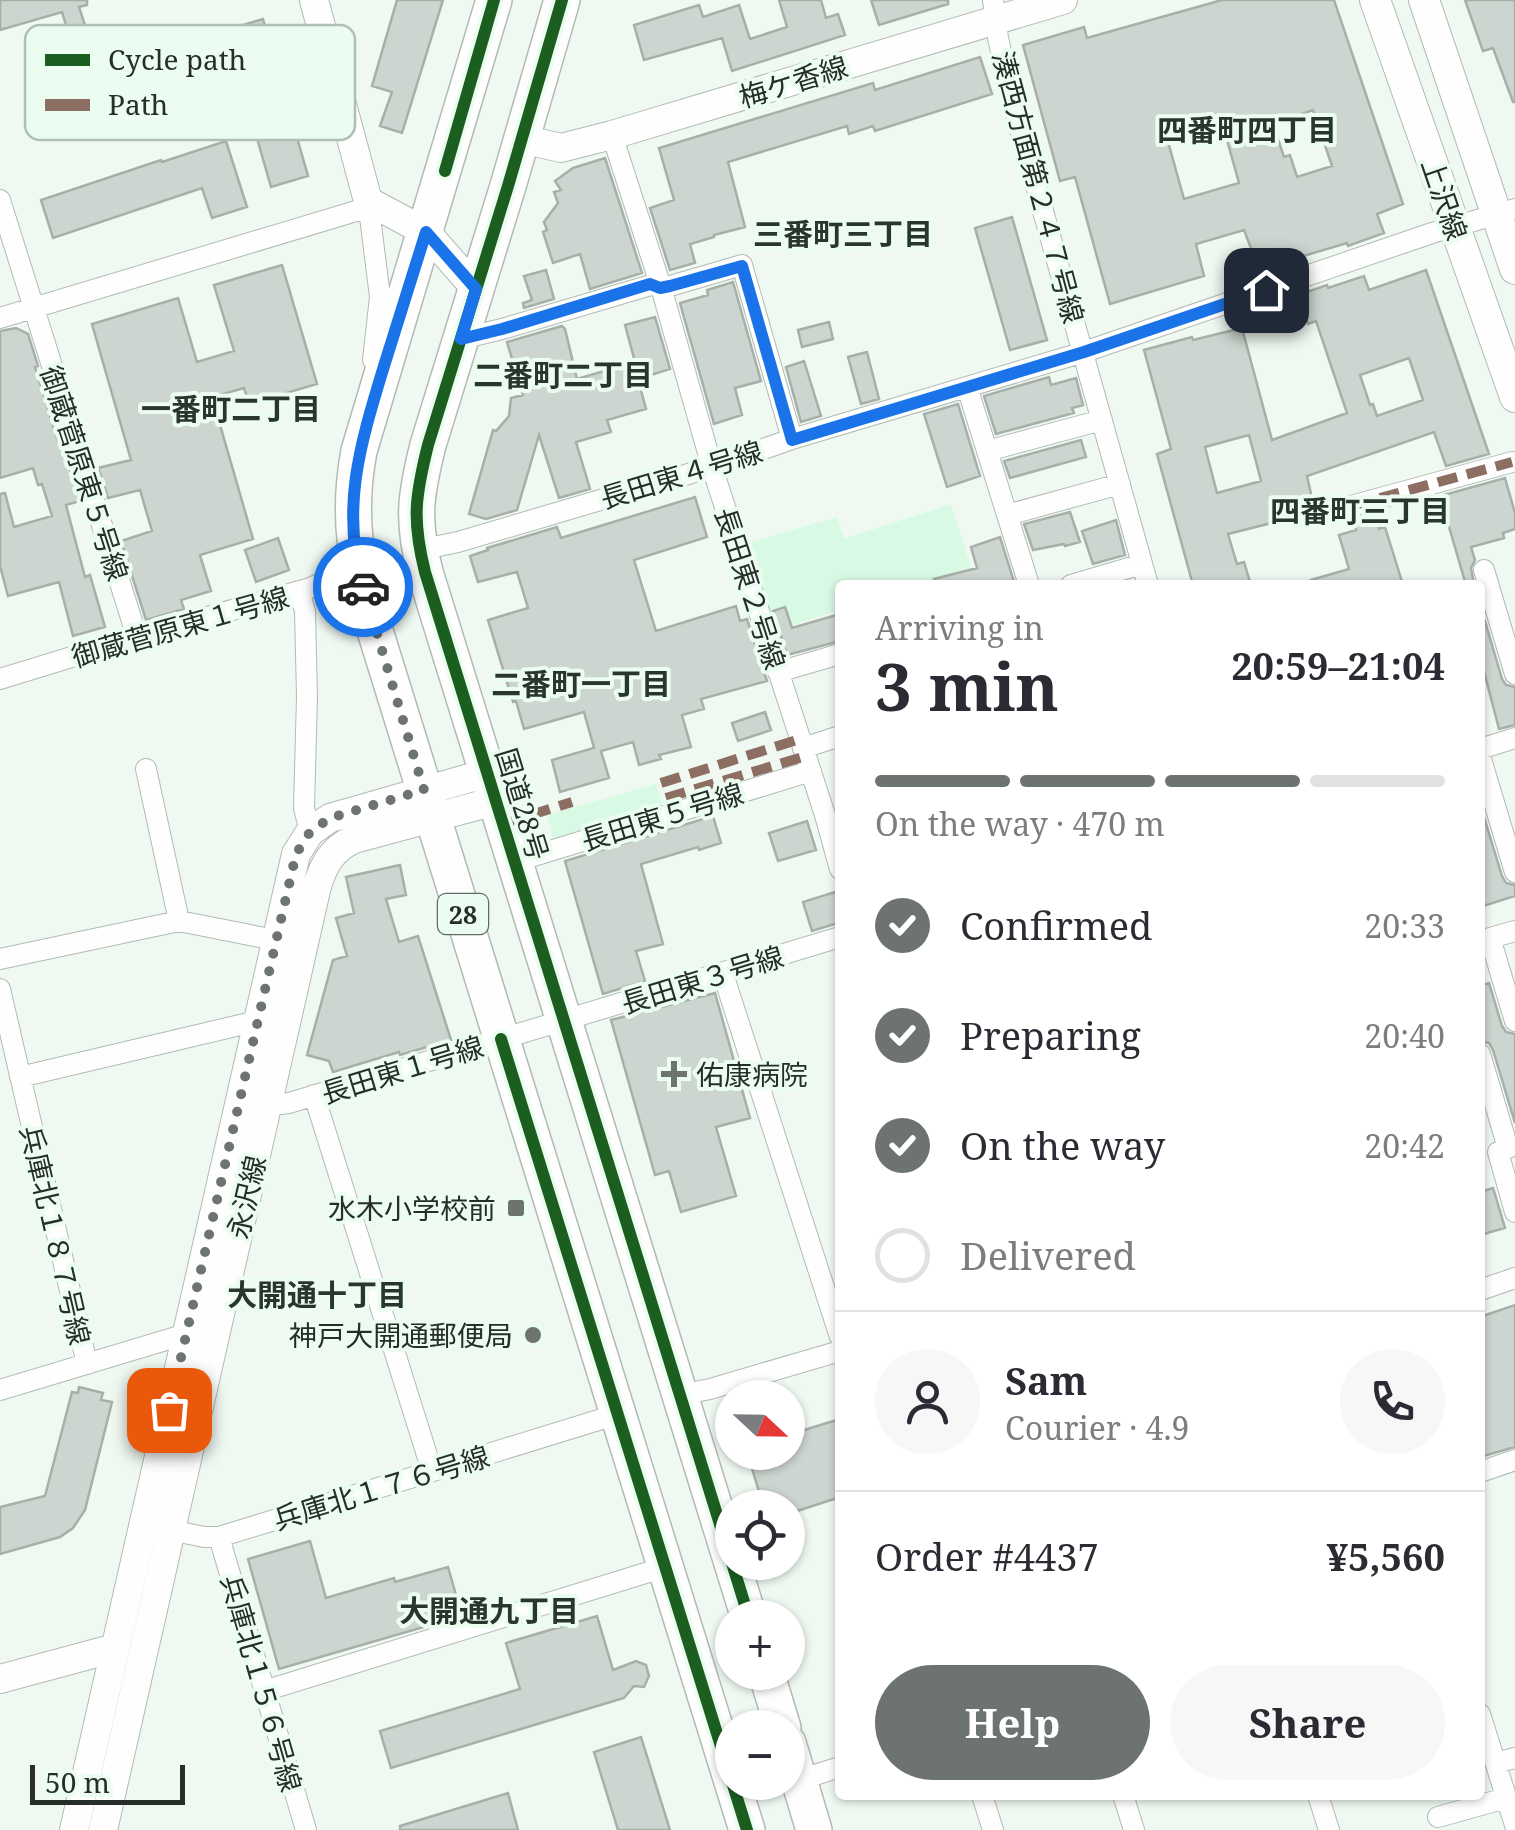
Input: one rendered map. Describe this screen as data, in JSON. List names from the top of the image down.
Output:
{
  "streets": {
    "highway": ["国道28号", "28"],
    "main road": ["上沢線"],
    "street": [
      "梅ケ香線",
      "湊西方面第２４７号線",
      "御蔵菅原東５号線",
      "長田東４号線",
      "長田東２号線",
      "御蔵菅原東１号線",
      "長田東５号線",
      "長田東３号線",
      "長田東１号線",
      "永沢線",
      "兵庫北１８７号線",
      "兵庫北１７６号線",
      "兵庫北１５６号線"
    ]
  },
  "crossings": [
    ["梅ケ香線", "湊西方面第２４７号線"],
    ["梅ケ香線", "長田東２号線"],
    ["梅ケ香線", "国道28号"],
    ["湊西方面第２４７号線", "長田東４号線"],
    ["上沢線", "長田東４号線"],
    ["御蔵菅原東５号線", "御蔵菅原東１号線"],
    ["長田東４号線", "長田東２号線"],
    ["長田東４号線", "国道28号"],
    ["長田東２号線", "長田東５号線"],
    ["御蔵菅原東１号線", "28"],
    ["国道28号", "長田東５号線"],
    ["国道28号", "長田東３号線"],
    ["国道28号", "長田東１号線"],
    ["国道28号", "永沢線"],
    ["28", "長田東１号線"],
    ["28", "永沢線"],
    ["28", "兵庫北１７６号線"],
    ["長田東３号線", "長田東１号線"],
    ["長田東１号線", "永沢線"],
    ["永沢線", "兵庫北１７６号線"],
    ["兵庫北１７６号線", "兵庫北１５６号線"]
  ],
  "districts": [
    "四番町四丁目",
    "三番町三丁目",
    "二番町二丁目",
    "一番町二丁目",
    "四番町三丁目",
    "二番町一丁目",
    "大開通十丁目",
    "大開通九丁目"
  ],
  "places": {
    "health": ["佑康病院"],
    "transit": ["水木小学校前"],
    "other": ["神戸大開通郵便局"]
  },
  "legend": ["Cycle path", "Path"],
  "scale_bar": "50 m",
  "north": "right",
  "page": {
    "heading": ["3 min", "Arriving in", "20:59–21:04"],
    "panel": [
      "Sam",
      "Courier · 4.9",
      "Order #4437",
      "¥5,560"
    ],
    "bar": "On the way · 470 m",
    "list": [
      ["Confirmed", "20:33"],
      ["Preparing", "20:40"],
      ["On the way", "20:42"],
      "Delivered"
    ],
    "map_buttons": ["+", "−"],
    "buttons": ["Help", "Share"],
    "scale": "50 m"
  }
}
